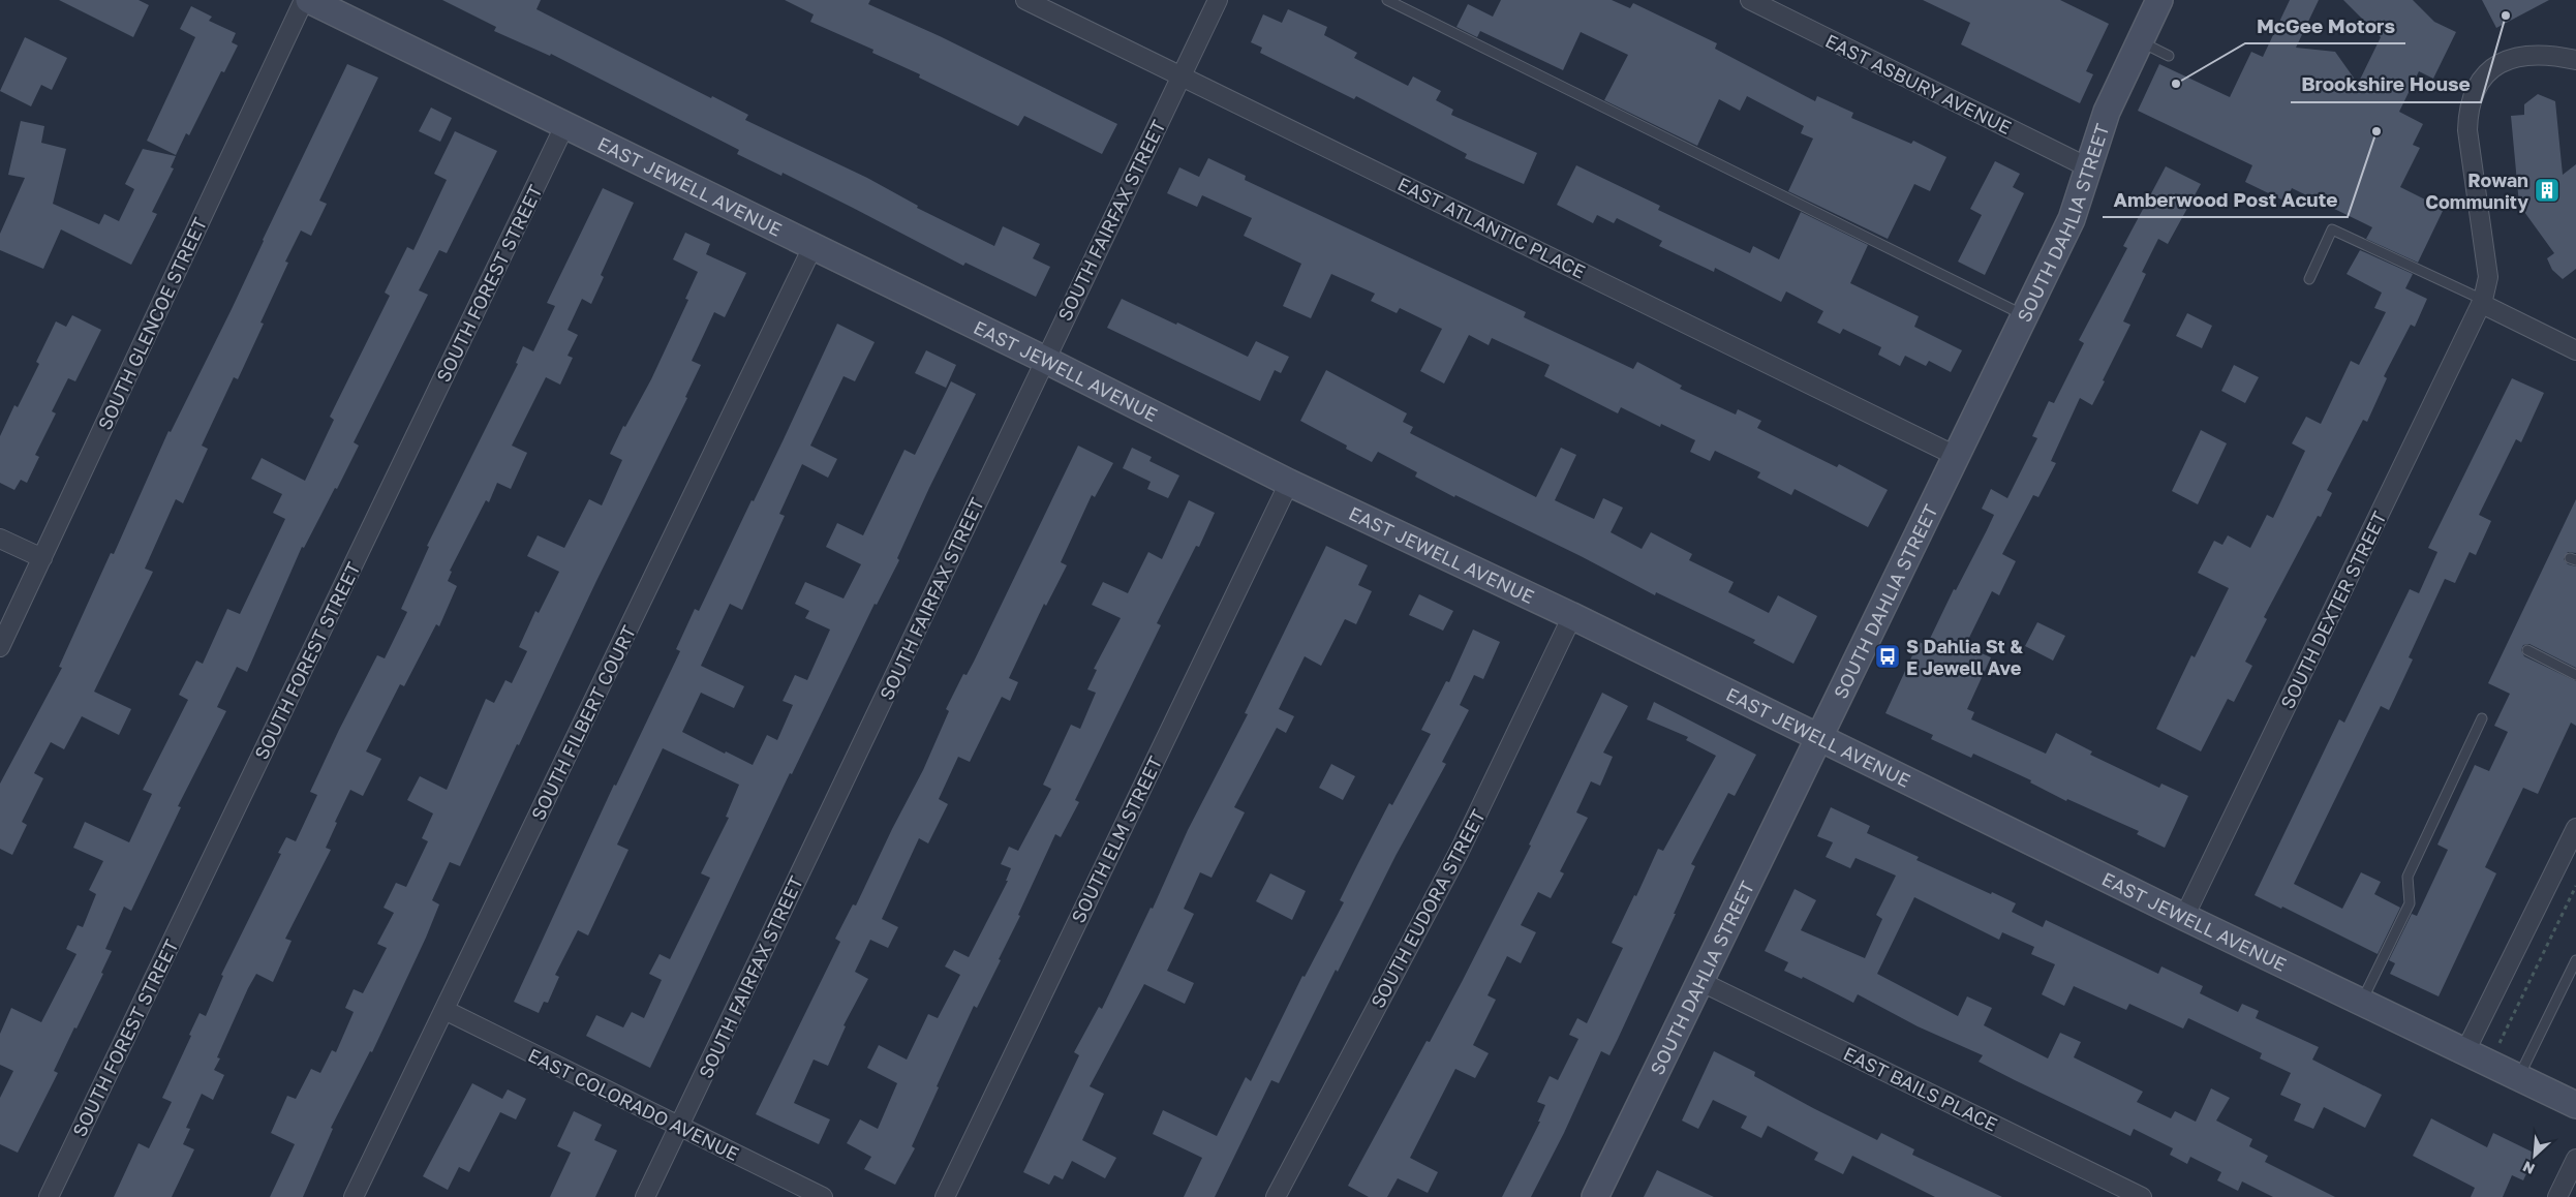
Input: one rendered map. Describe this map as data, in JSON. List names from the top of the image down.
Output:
{
  "streets": {
    "street": [
      "EAST ASBURY AVENUE",
      "EAST JEWELL AVENUE",
      "SOUTH FAIRFAX STREET",
      "SOUTH DAHLIA STREET",
      "EAST ATLANTIC PLACE",
      "SOUTH FOREST STREET",
      "SOUTH GLENCOE STREET",
      "SOUTH DEXTER STREET",
      "SOUTH FILBERT COURT",
      "SOUTH ELM STREET",
      "SOUTH EUDORA STREET",
      "EAST BAILS PLACE",
      "EAST COLORADO AVENUE"
    ]
  },
  "crossings": [
    ["EAST ASBURY AVENUE", "SOUTH DAHLIA STREET"],
    ["EAST JEWELL AVENUE", "SOUTH FAIRFAX STREET"],
    ["EAST JEWELL AVENUE", "SOUTH DAHLIA STREET"],
    ["EAST JEWELL AVENUE", "SOUTH FOREST STREET"],
    ["EAST JEWELL AVENUE", "SOUTH DEXTER STREET"],
    ["EAST JEWELL AVENUE", "SOUTH FILBERT COURT"],
    ["EAST JEWELL AVENUE", "SOUTH ELM STREET"],
    ["EAST JEWELL AVENUE", "SOUTH EUDORA STREET"],
    ["SOUTH FAIRFAX STREET", "EAST ATLANTIC PLACE"],
    ["SOUTH FAIRFAX STREET", "EAST COLORADO AVENUE"],
    ["SOUTH DAHLIA STREET", "EAST ATLANTIC PLACE"],
    ["SOUTH DAHLIA STREET", "EAST BAILS PLACE"],
    ["SOUTH FILBERT COURT", "EAST COLORADO AVENUE"]
  ],
  "places": {
    "other": ["Brookshire House", "McGee Motors", "Amberwood Post Acute"],
    "building": ["Rowan Community"],
    "bus stop": ["S Dahlia St & E Jewell Ave"]
  },
  "north": "bottom left"
}
